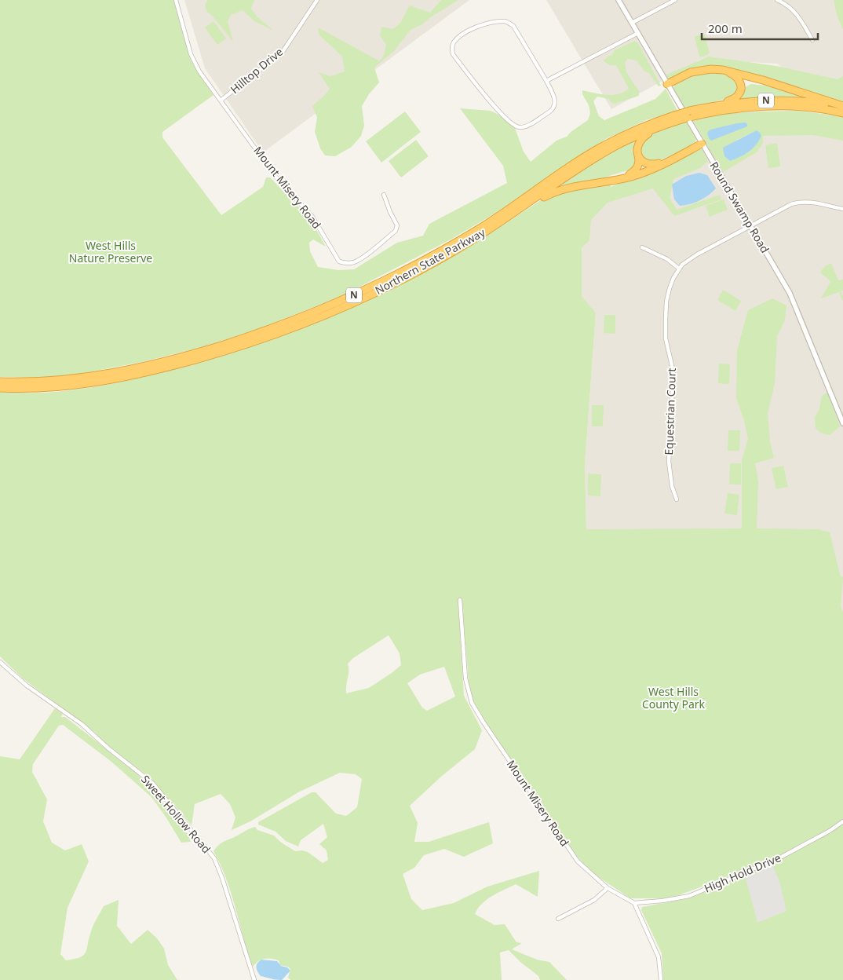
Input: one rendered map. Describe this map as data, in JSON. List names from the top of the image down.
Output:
{
  "streets": {
    "highway": ["N", "Northern State Parkway"],
    "street": [
      "Hilltop Drive",
      "Mount Misery Road",
      "Round Swamp Road",
      "Equestrian Court",
      "Sweet Hollow Road",
      "High Hold Drive"
    ]
  },
  "crossings": [
    ["Hilltop Drive", "Mount Misery Road"],
    ["Mount Misery Road", "High Hold Drive"],
    ["Round Swamp Road", "Equestrian Court"]
  ],
  "parks": ["West Hills Nature Preserve", "West Hills County Park"],
  "scale_bar": "200 m"
}
